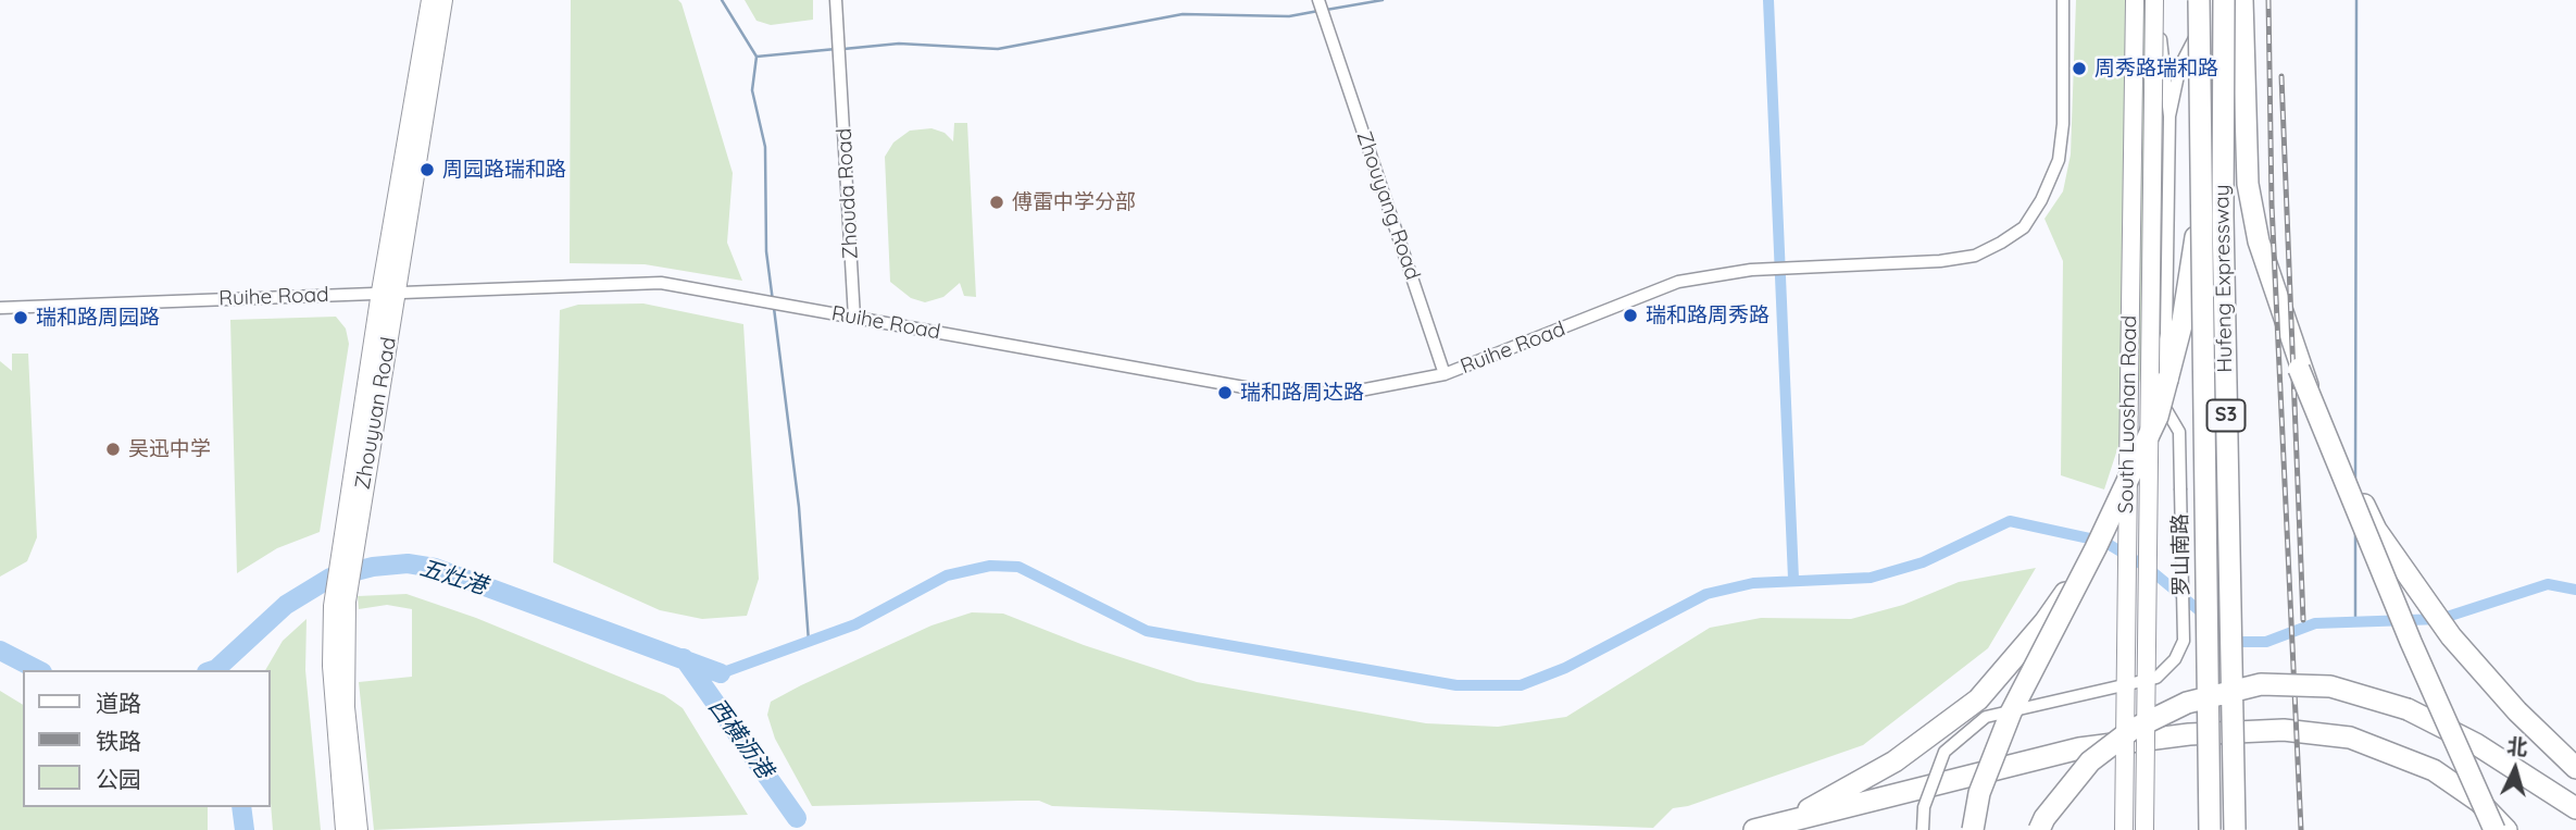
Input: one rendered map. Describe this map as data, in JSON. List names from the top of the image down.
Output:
{
  "streets": {
    "highway": ["Hufeng Expressway", "S3"],
    "main road": ["Zhouyuan Road", "South Luoshan Road"],
    "street": [
      "Zhouda Road",
      "Zhouyang Road",
      "Ruihe Road",
      "罗山南路"
    ]
  },
  "crossings": [
    ["Zhouda Road", "Ruihe Road"],
    ["Zhouyang Road", "Ruihe Road"],
    ["Ruihe Road", "Zhouyuan Road"]
  ],
  "water": ["五灶港", "西横沥港"],
  "places": [
    "周秀路瑞和路",
    "周园路瑞和路",
    "傅雷中学分部",
    "瑞和路周秀路",
    "瑞和路周园路",
    "瑞和路周达路",
    "吴迅中学"
  ],
  "legend": ["道路", "铁路", "公园"],
  "north": "top"
}
